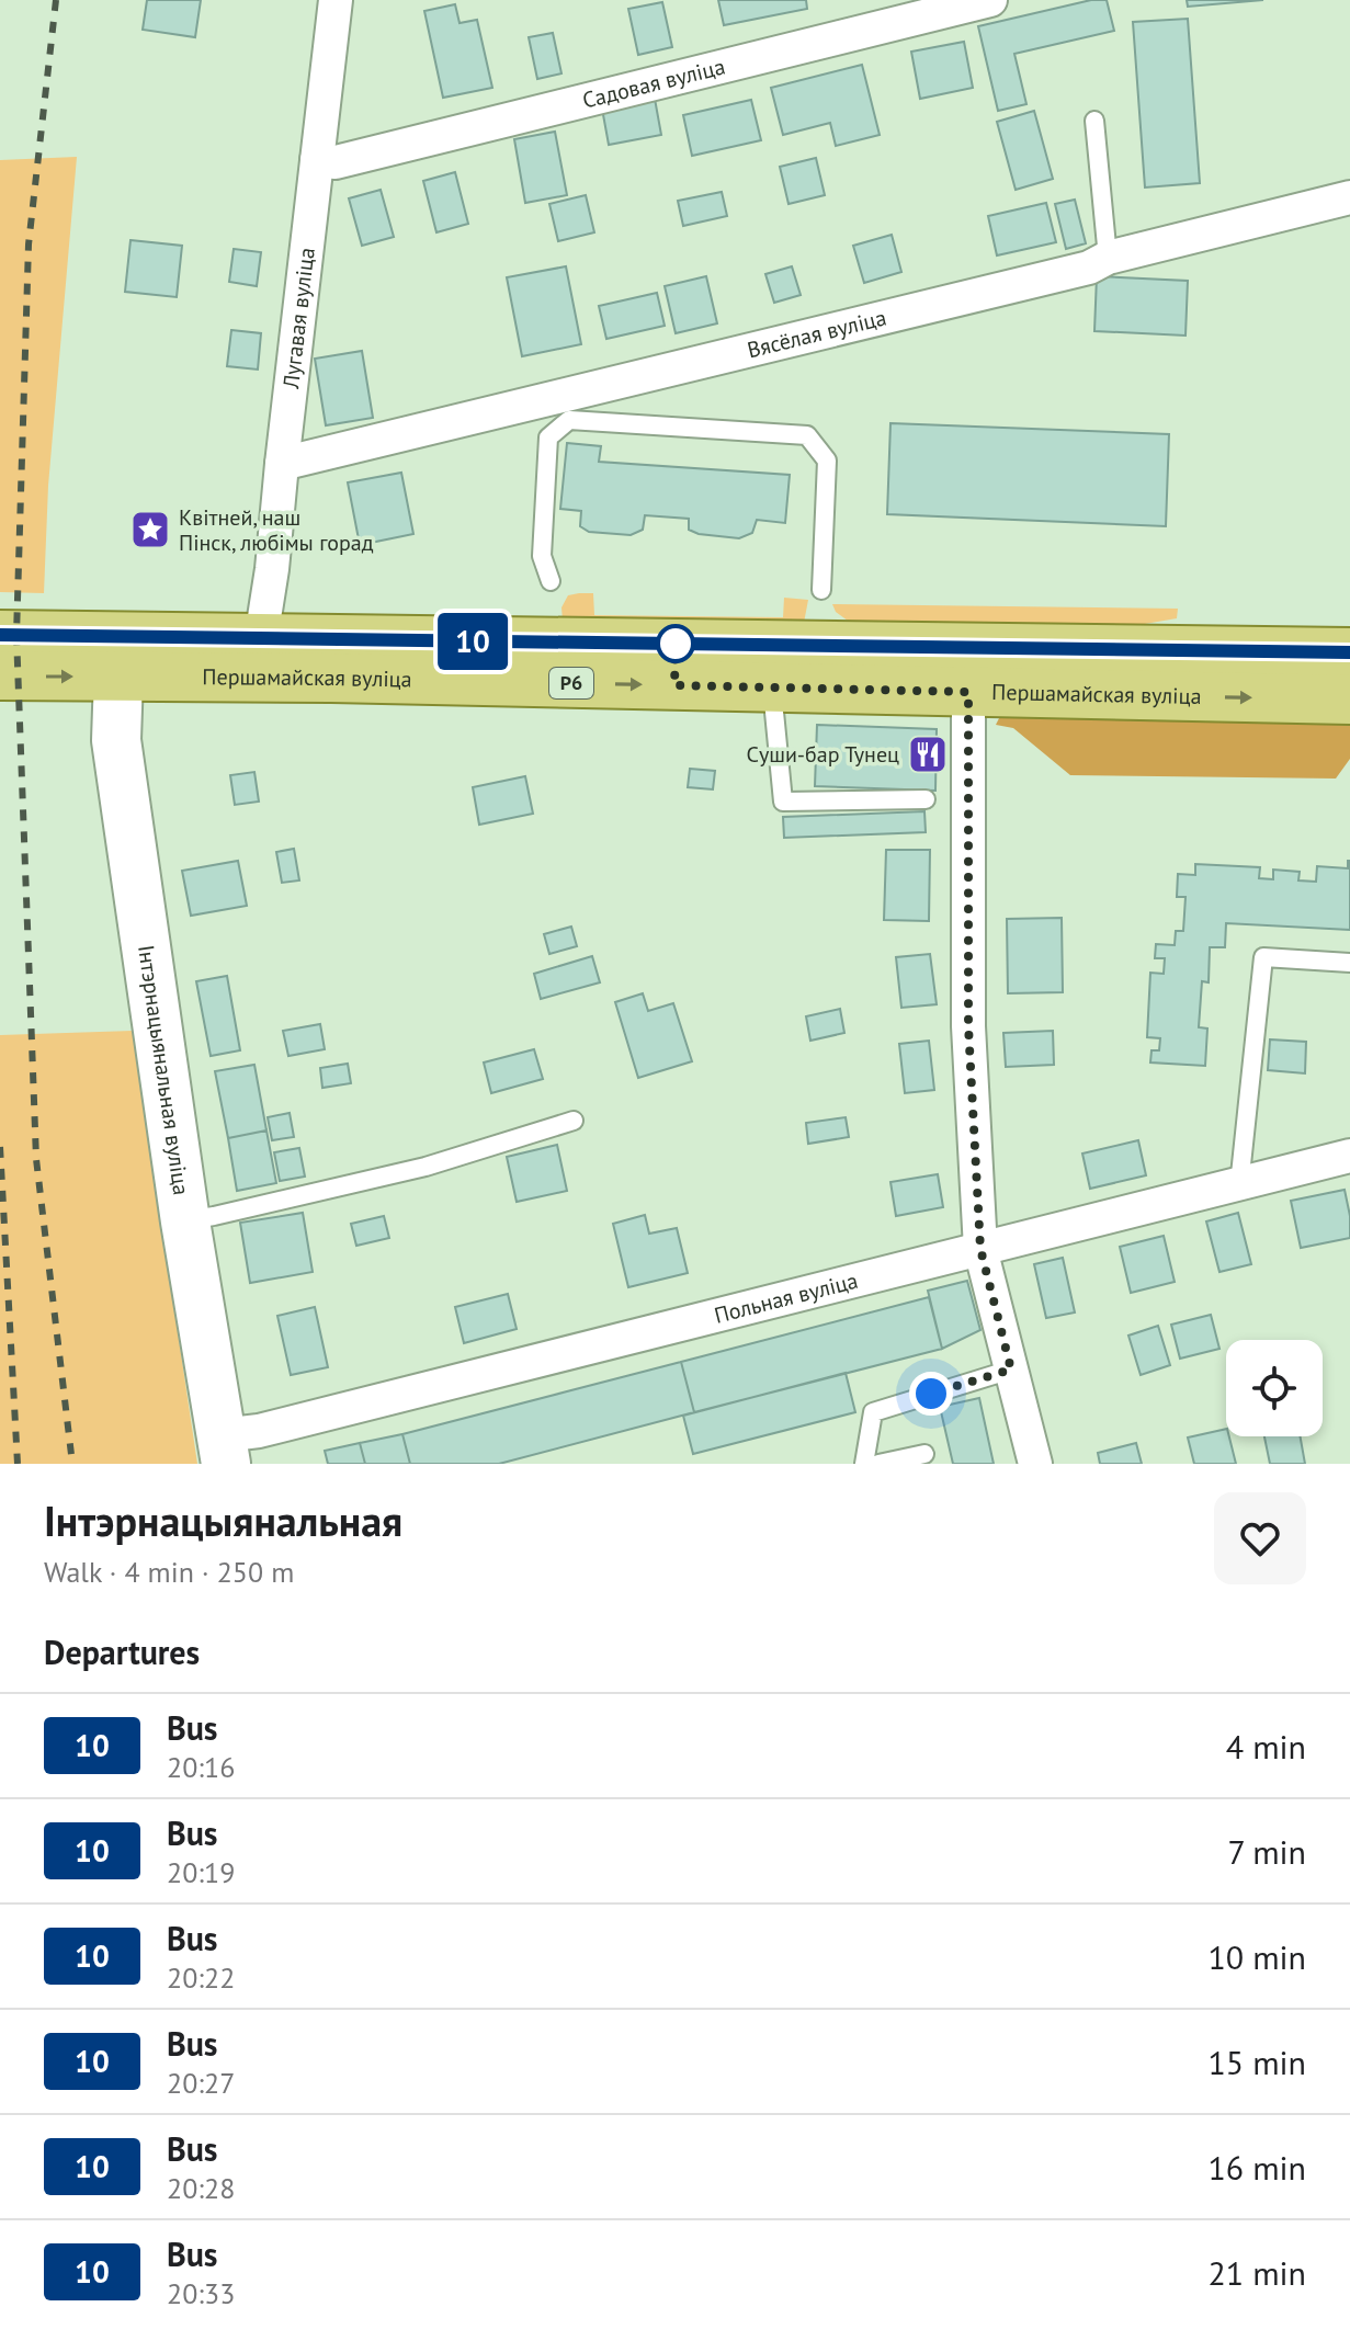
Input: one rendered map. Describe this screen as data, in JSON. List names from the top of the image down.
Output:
{
  "streets": {
    "main road": ["Першамайская вуліца", "Р6", "Інтэрнацыянальная вуліца"],
    "street": [
      "Садовая вуліца",
      "Лугавая вуліца",
      "Вясёлая вуліца",
      "Польная вуліца"
    ]
  },
  "crossings": [
    ["Садовая вуліца", "Лугавая вуліца"],
    ["Лугавая вуліца", "Вясёлая вуліца"],
    ["Лугавая вуліца", "Першамайская вуліца"],
    ["Першамайская вуліца", "Інтэрнацыянальная вуліца"],
    ["Інтэрнацыянальная вуліца", "Польная вуліца"]
  ],
  "places": {
    "place": ["Квітней, наш Пінск, любімы горад"],
    "restaurant": ["Суши-бар Тунец"]
  },
  "lines": ["bus line 10"],
  "page": {
    "on_map": "10",
    "heading": [
      ["Інтэрнацыянальная", "Walk · 4 min · 250 m"],
      "Departures"
    ],
    "list": [
      {
        "mark": "10",
        "name": "Bus",
        "note": "20:16",
        "value": "4 min"
      },
      {
        "mark": "10",
        "name": "Bus",
        "note": "20:19",
        "value": "7 min"
      },
      {
        "mark": "10",
        "name": "Bus",
        "note": "20:22",
        "value": "10 min"
      },
      {
        "mark": "10",
        "name": "Bus",
        "note": "20:27",
        "value": "15 min"
      },
      {
        "mark": "10",
        "name": "Bus",
        "note": "20:28",
        "value": "16 min"
      },
      {
        "mark": "10",
        "name": "Bus",
        "note": "20:33",
        "value": "21 min"
      }
    ]
  }
}
